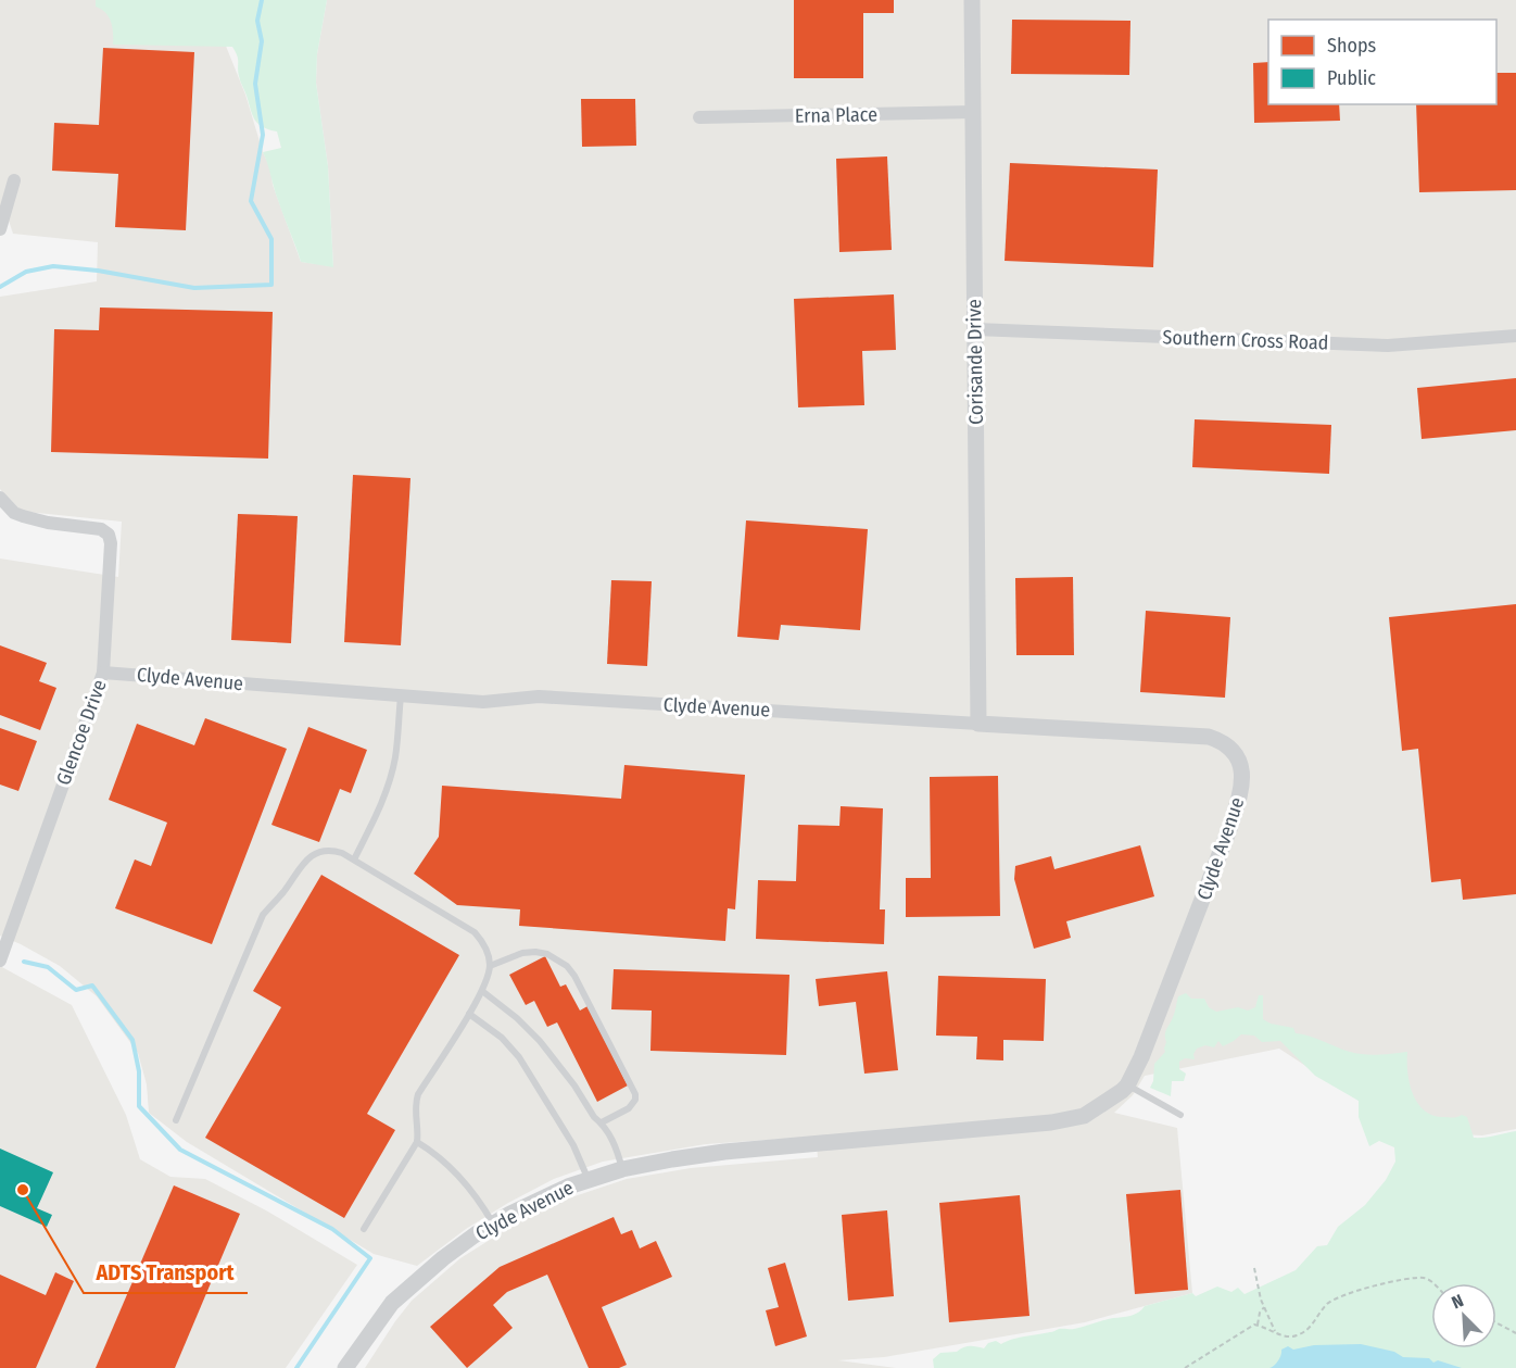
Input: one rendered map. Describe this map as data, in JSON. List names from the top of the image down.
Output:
{
  "streets": {
    "street": [
      "Erna Place",
      "Southern Cross Road",
      "Corisande Drive",
      "Clyde Avenue",
      "Glencoe Drive"
    ]
  },
  "crossings": [
    ["Erna Place", "Corisande Drive"],
    ["Southern Cross Road", "Corisande Drive"],
    ["Corisande Drive", "Clyde Avenue"],
    ["Clyde Avenue", "Glencoe Drive"]
  ],
  "places": ["ADTS Transport"],
  "legend": ["Shops", "Public"],
  "north": "top left"
}
